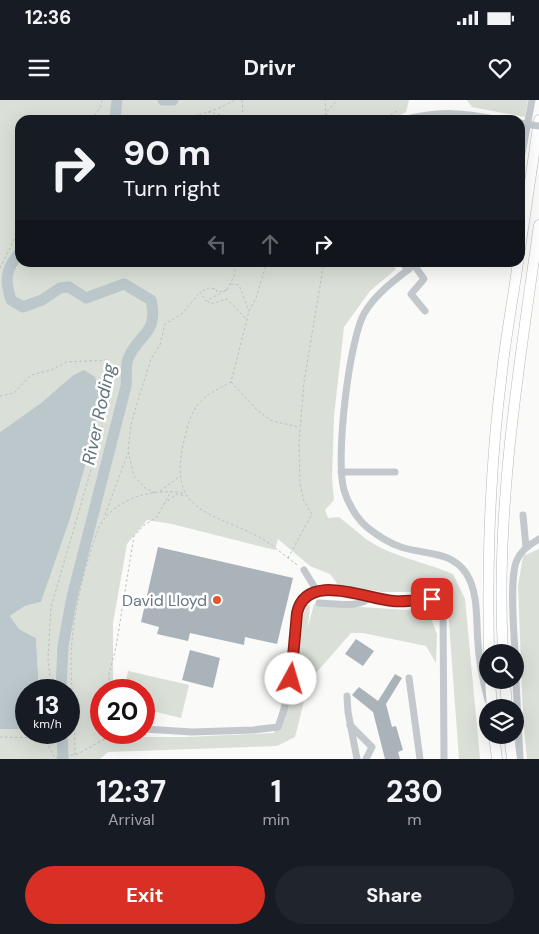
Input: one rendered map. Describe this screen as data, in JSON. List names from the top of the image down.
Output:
{
  "water": ["River Roding"],
  "places": ["David Lloyd"],
  "page": {
    "status": "12:36",
    "header": "Drivr",
    "turn": ["90 m", "Turn right"],
    "speed": "13 km/h",
    "limit": "20",
    "eta": [
      "12:37",
      "Arrival",
      "1",
      "min",
      "230",
      "m"
    ],
    "buttons": ["Exit", "Share"]
  }
}
